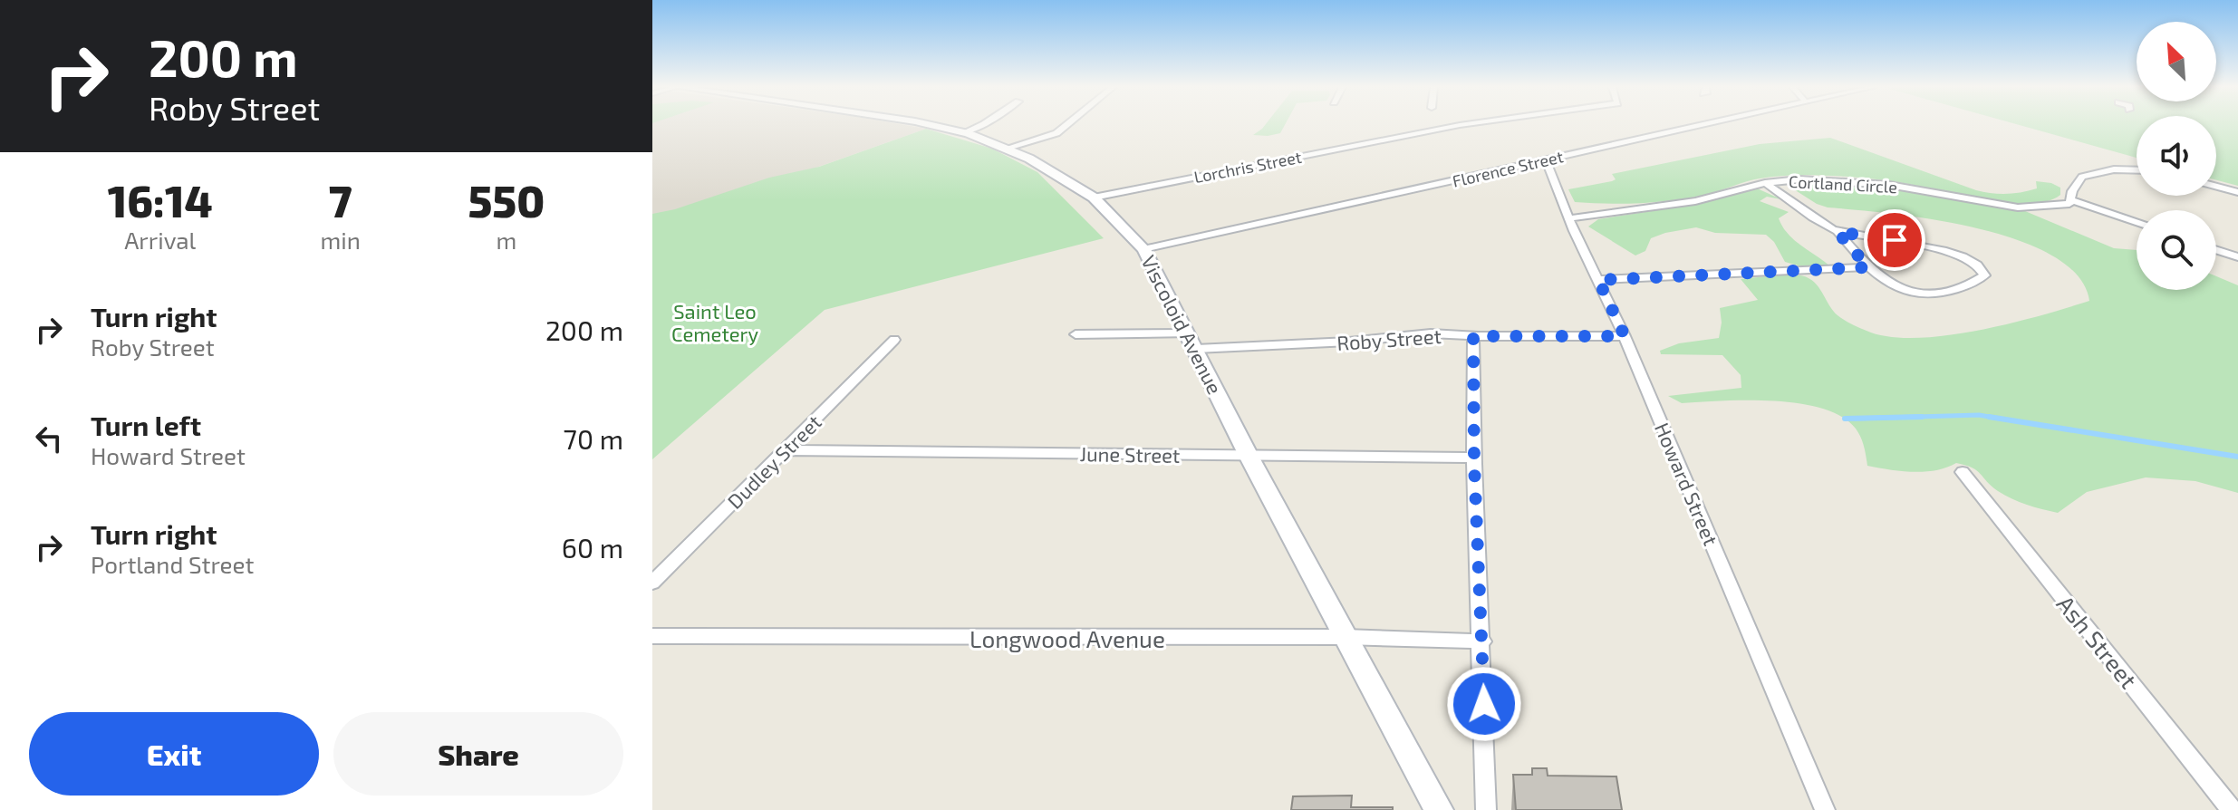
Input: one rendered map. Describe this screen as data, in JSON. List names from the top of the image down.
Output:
{
  "streets": {
    "main road": ["Viscoloid Avenue"],
    "street": [
      "Lorchris Street",
      "Florence Street",
      "Cortland Circle",
      "Roby Street",
      "June Street",
      "Dudley Street",
      "Howard Street",
      "Longwood Avenue",
      "Ash Street"
    ]
  },
  "crossings": [
    ["Lorchris Street", "Viscoloid Avenue"],
    ["Florence Street", "Viscoloid Avenue"],
    ["Florence Street", "Howard Street"],
    ["Cortland Circle", "Howard Street"],
    ["Viscoloid Avenue", "Roby Street"],
    ["Viscoloid Avenue", "June Street"],
    ["Viscoloid Avenue", "Longwood Avenue"],
    ["Roby Street", "Howard Street"],
    ["June Street", "Dudley Street"]
  ],
  "parks": ["Saint Leo Cemetery"],
  "north": "top left",
  "page": {
    "turn": ["200 m", "Roby Street"],
    "eta": [
      "16:14",
      "Arrival",
      "7",
      "min",
      "550",
      "m"
    ],
    "list": [
      {
        "name": "Turn right",
        "note": "Roby Street",
        "value": "200 m"
      },
      {
        "name": "Turn left",
        "note": "Howard Street",
        "value": "70 m"
      },
      {
        "name": "Turn right",
        "note": "Portland Street",
        "value": "60 m"
      }
    ],
    "buttons": ["Exit", "Share"]
  }
}
